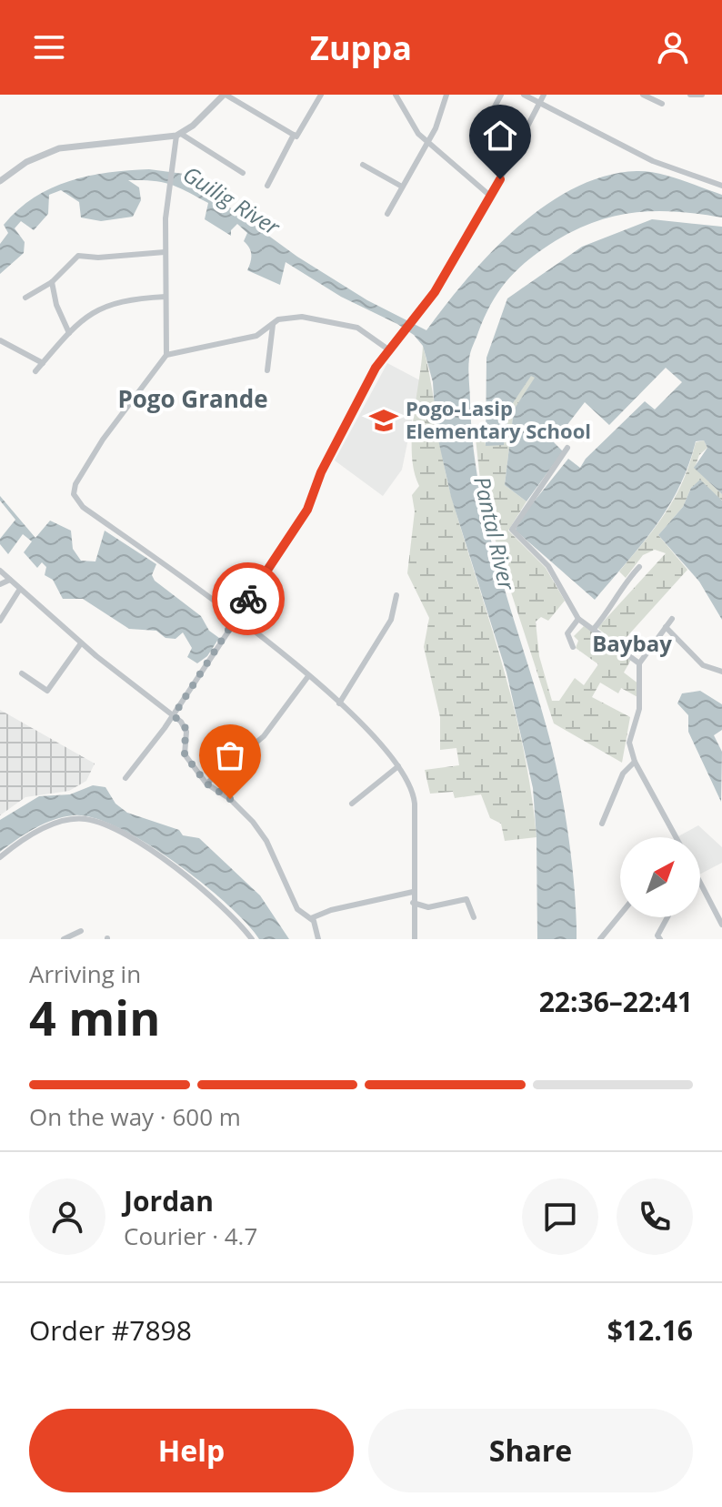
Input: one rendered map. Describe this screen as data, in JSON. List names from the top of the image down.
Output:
{
  "districts": ["Pogo Grande", "Baybay"],
  "water": ["Guilig River", "Pantal River"],
  "places": {
    "school or university": ["Pogo-Lasip Elementary School"]
  },
  "north": "top right",
  "page": {
    "header": "Zuppa",
    "heading": ["4 min", "Arriving in", "22:36–22:41"],
    "panel": [
      "Jordan",
      "Courier · 4.7",
      "Order #7898",
      "$12.16"
    ],
    "bar": "On the way · 600 m",
    "buttons": ["Help", "Share"]
  }
}
